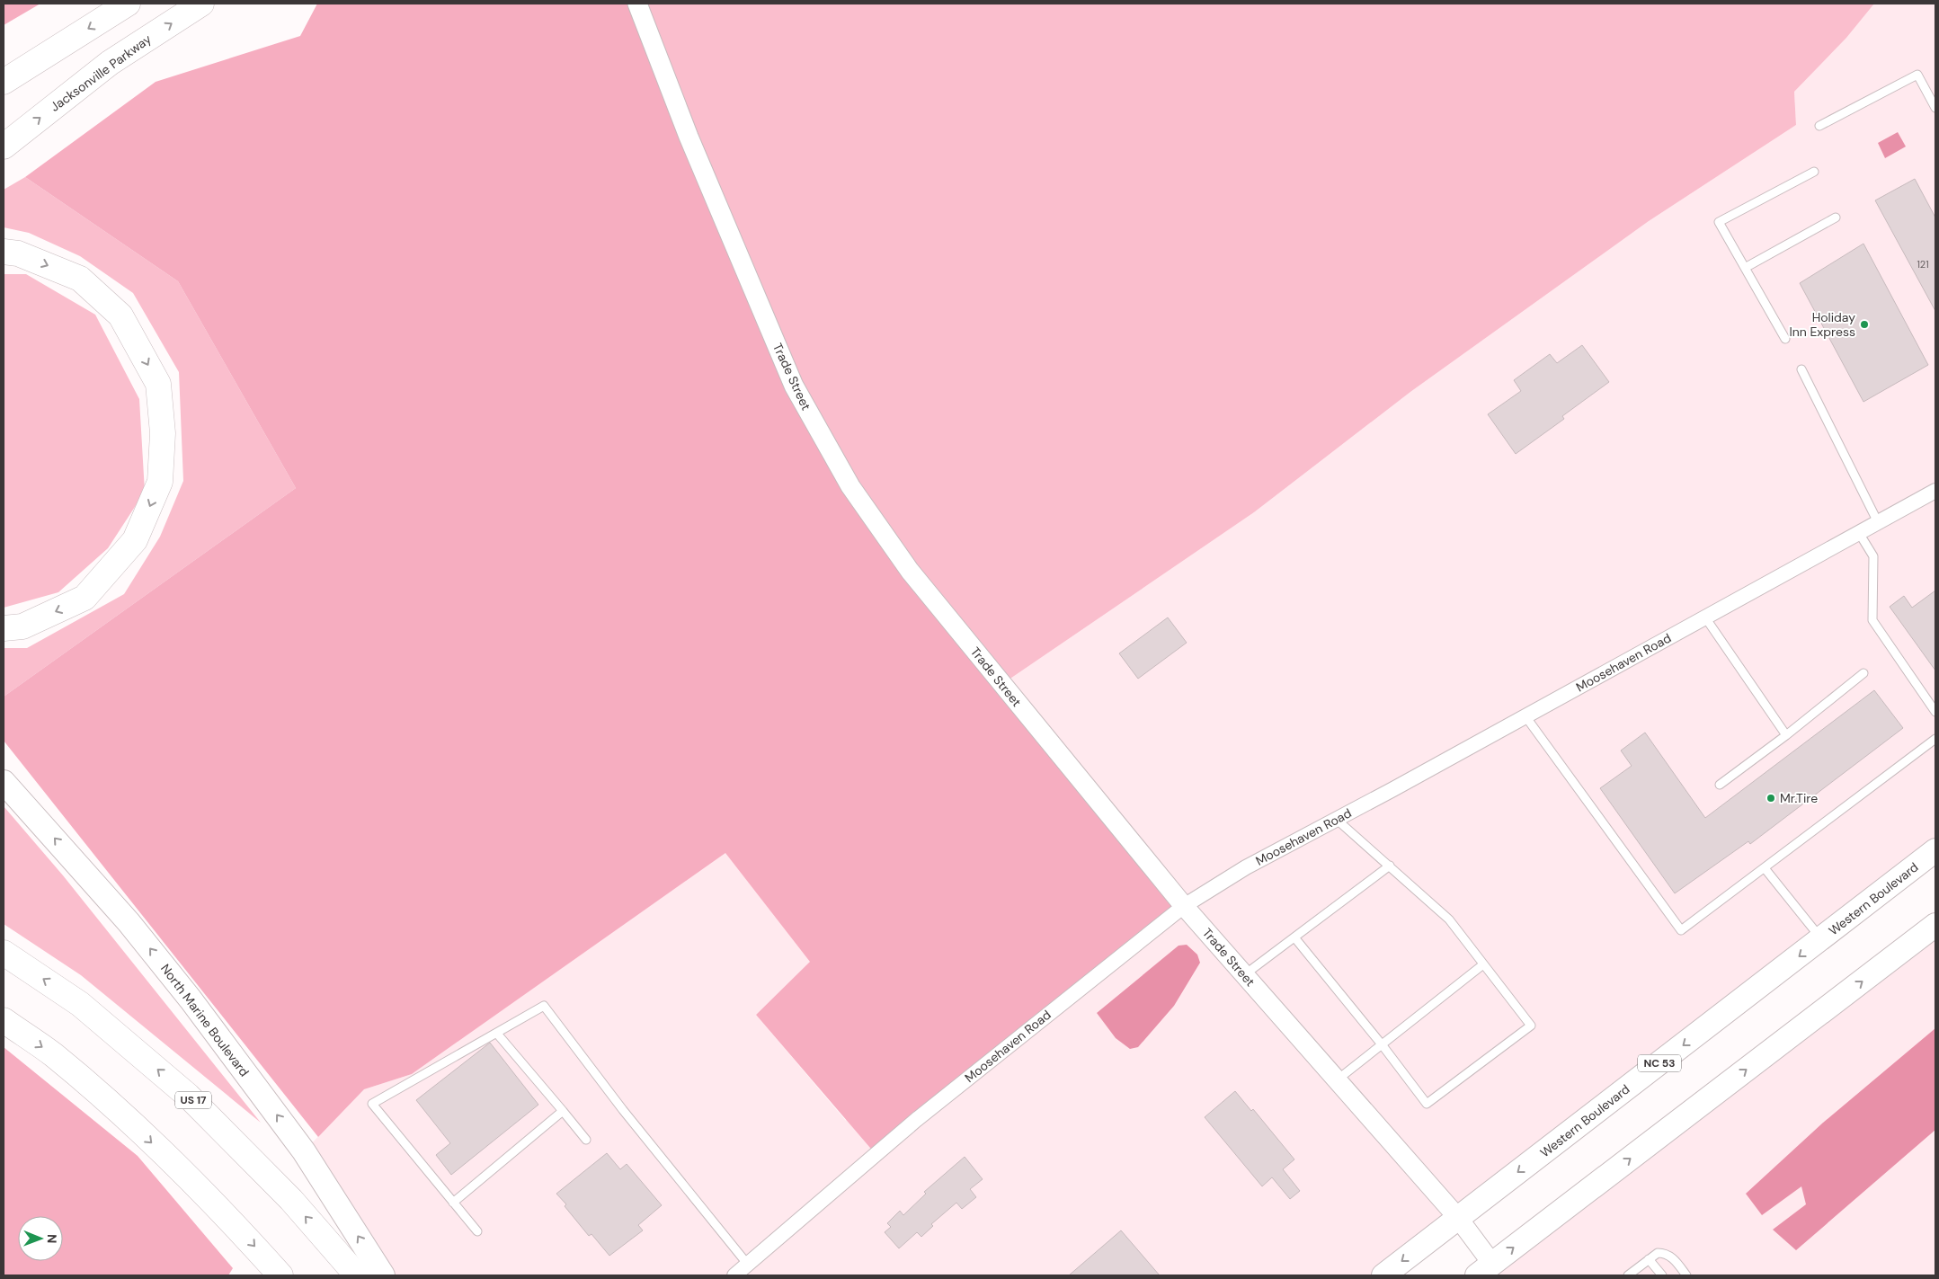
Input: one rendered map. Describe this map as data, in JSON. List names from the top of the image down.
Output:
{
  "streets": {
    "highway": ["Jacksonville Parkway", "US 17"],
    "main road": ["Western Boulevard", "North Marine Boulevard", "NC 53"],
    "street": ["Trade Street", "Moosehaven Road"]
  },
  "crossings": [
    ["Trade Street", "Moosehaven Road"],
    ["Trade Street", "Western Boulevard"]
  ],
  "one_way": ["North Marine Boulevard"],
  "places": ["Holiday Inn Express", "Mr.Tire"],
  "house_numbers": ["121"],
  "north": "right"
}
